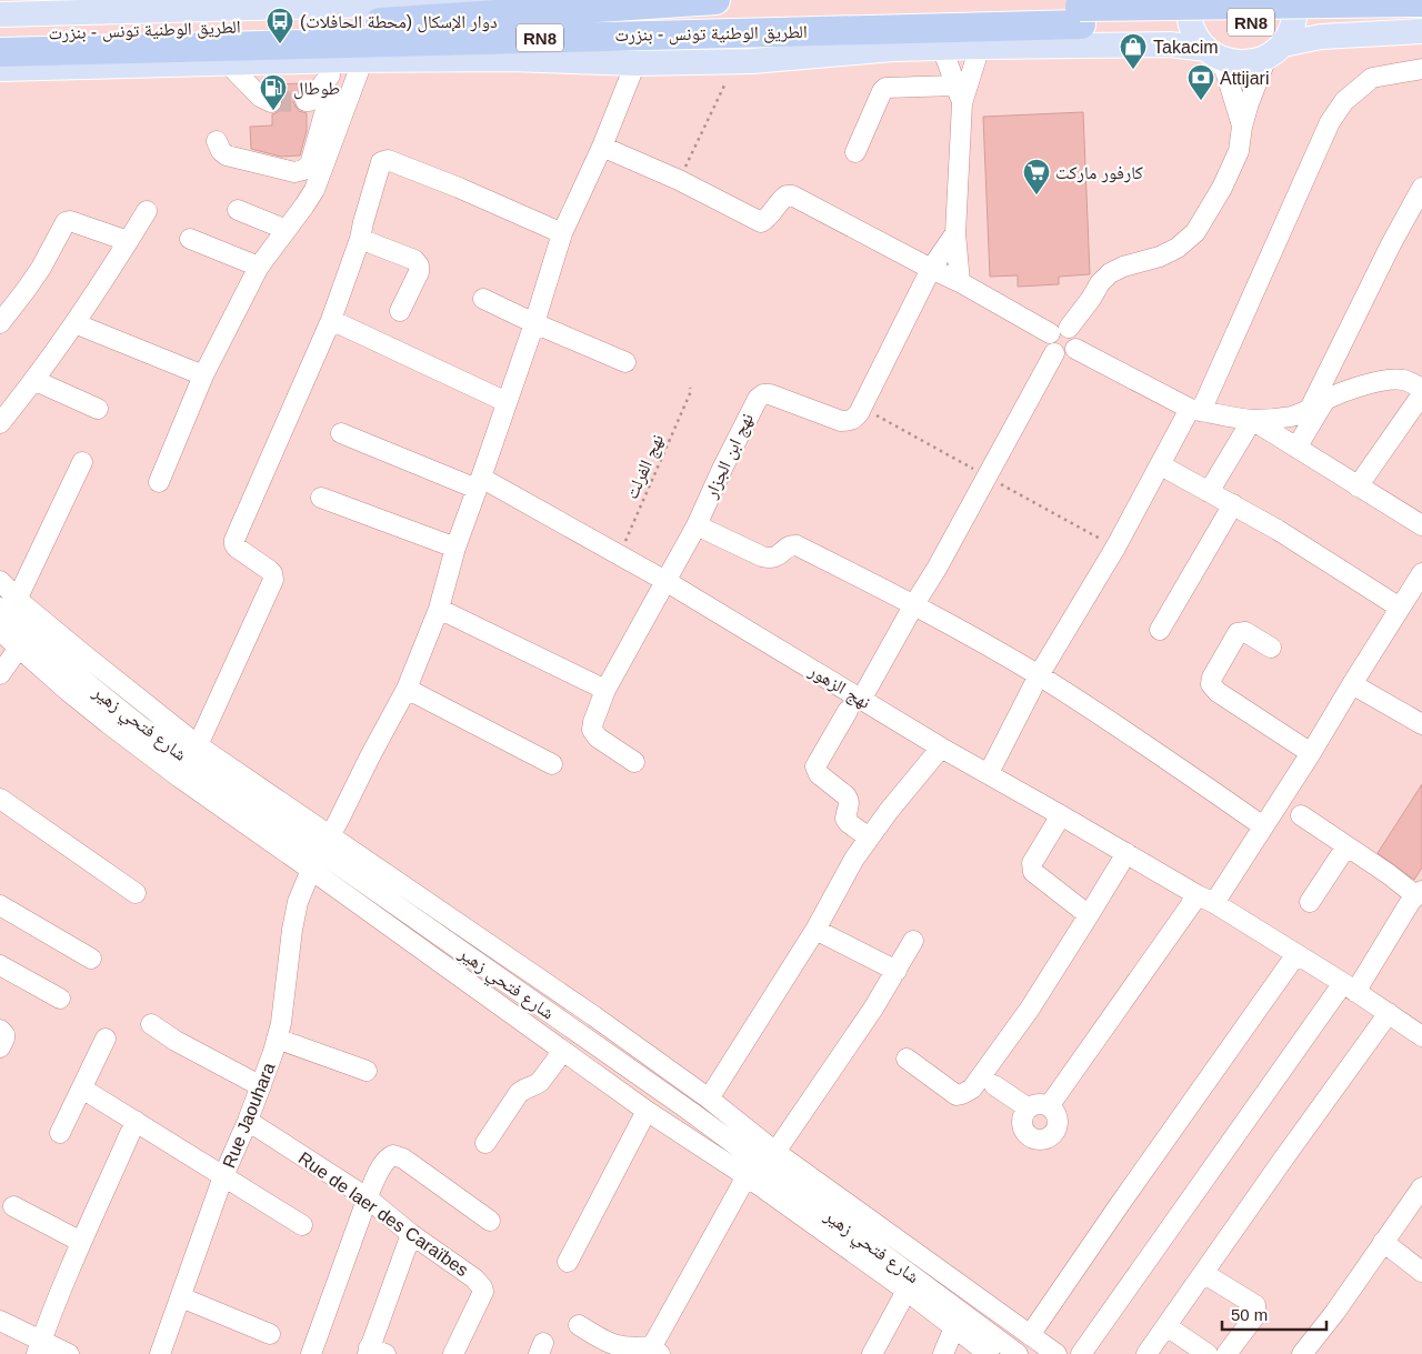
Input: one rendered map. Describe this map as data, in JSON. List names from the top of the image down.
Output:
{
  "streets": {
    "highway": ["RN8", "الطريق الوطنية تونس - بنزرت"],
    "street": [
      "نهج ابن الجزار",
      "نهج الزهور",
      "شارع فتحي زهير",
      "Rue Jaouhara",
      "Rue de laer des Caraïbes"
    ],
    "path": ["نهج الفرلت"]
  },
  "crossings": [
    ["نهج ابن الجزار", "نهج الزهور"],
    ["نهج الفرلت", "نهج الزهور"],
    ["نهج الزهور", "Rue Jaouhara"],
    ["شارع فتحي زهير", "Rue Jaouhara"],
    ["Rue Jaouhara", "Rue de laer des Caraïbes"]
  ],
  "places": {
    "bus stop": ["دوار الإسكال (محطة الحافلات)"],
    "shop": ["Takacim"],
    "bank": ["Attijari"],
    "fuel station": ["طوطال"],
    "supermarket": ["كارفور ماركت"]
  },
  "scale_bar": "50 m"
}
